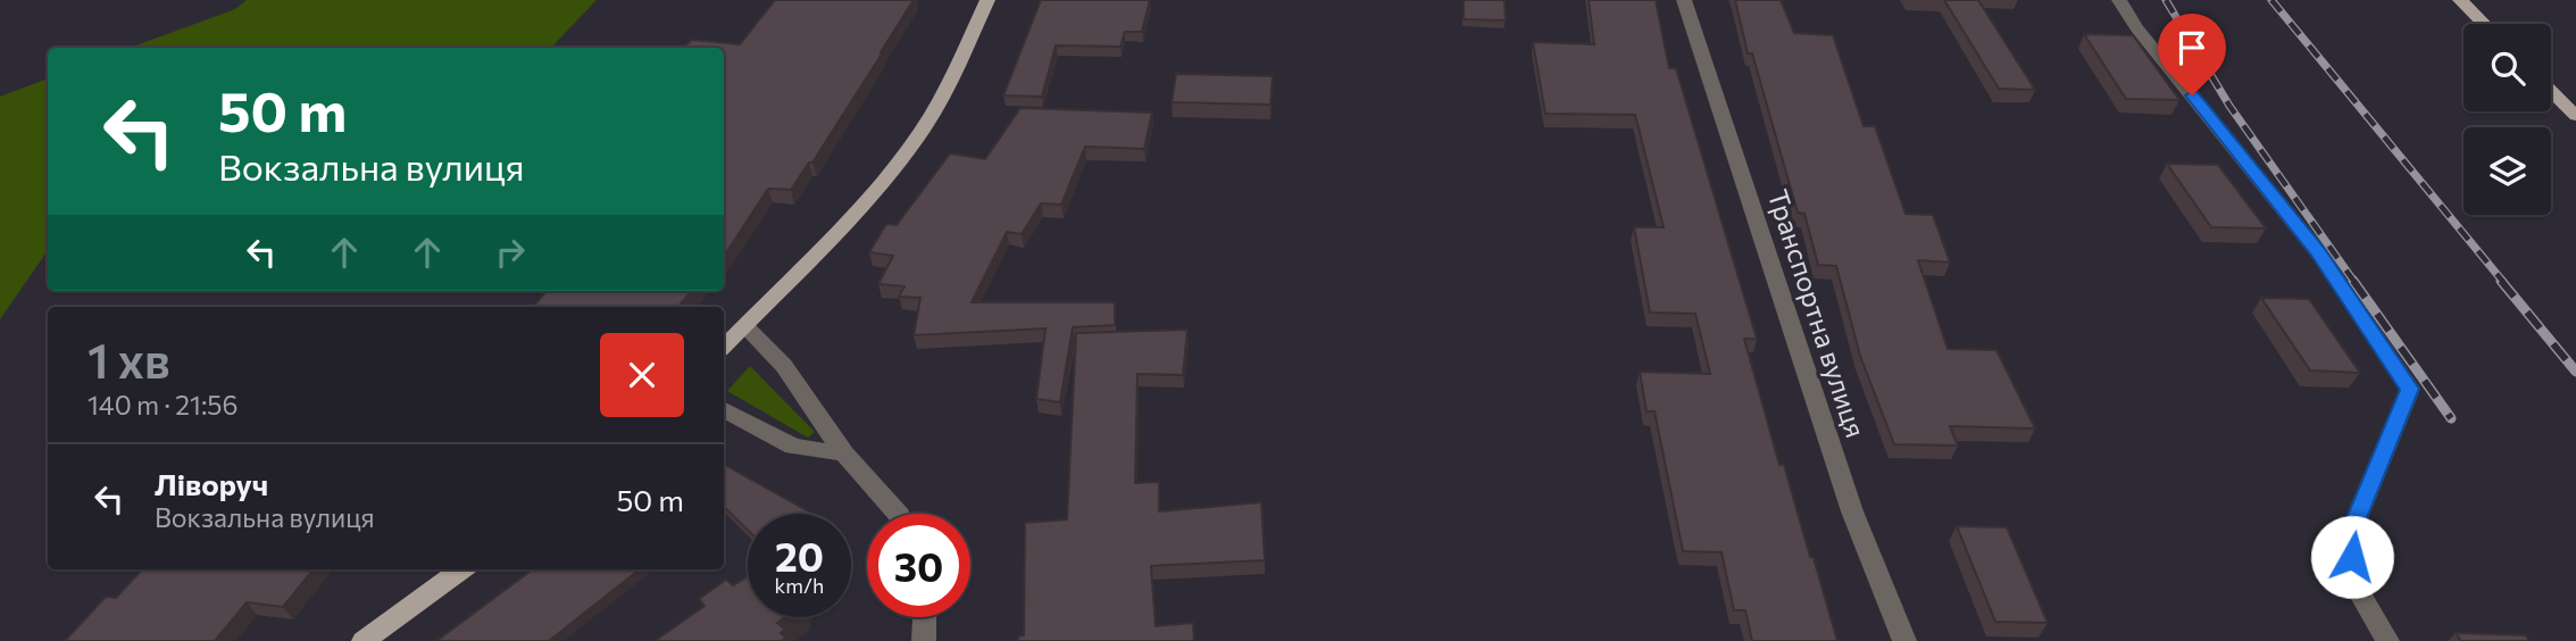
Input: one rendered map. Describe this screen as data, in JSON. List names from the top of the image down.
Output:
{
  "streets": {
    "street": ["Транспортна вулиця"]
  },
  "page": {
    "turn": ["50 m", "Вокзальна вулиця"],
    "heading": ["1 хв", "140 m · 21:56"],
    "list": [
      {
        "name": "Ліворуч",
        "note": "Вокзальна вулиця",
        "value": "50 m"
      }
    ],
    "speed": "20 km/h",
    "limit": "30"
  }
}
